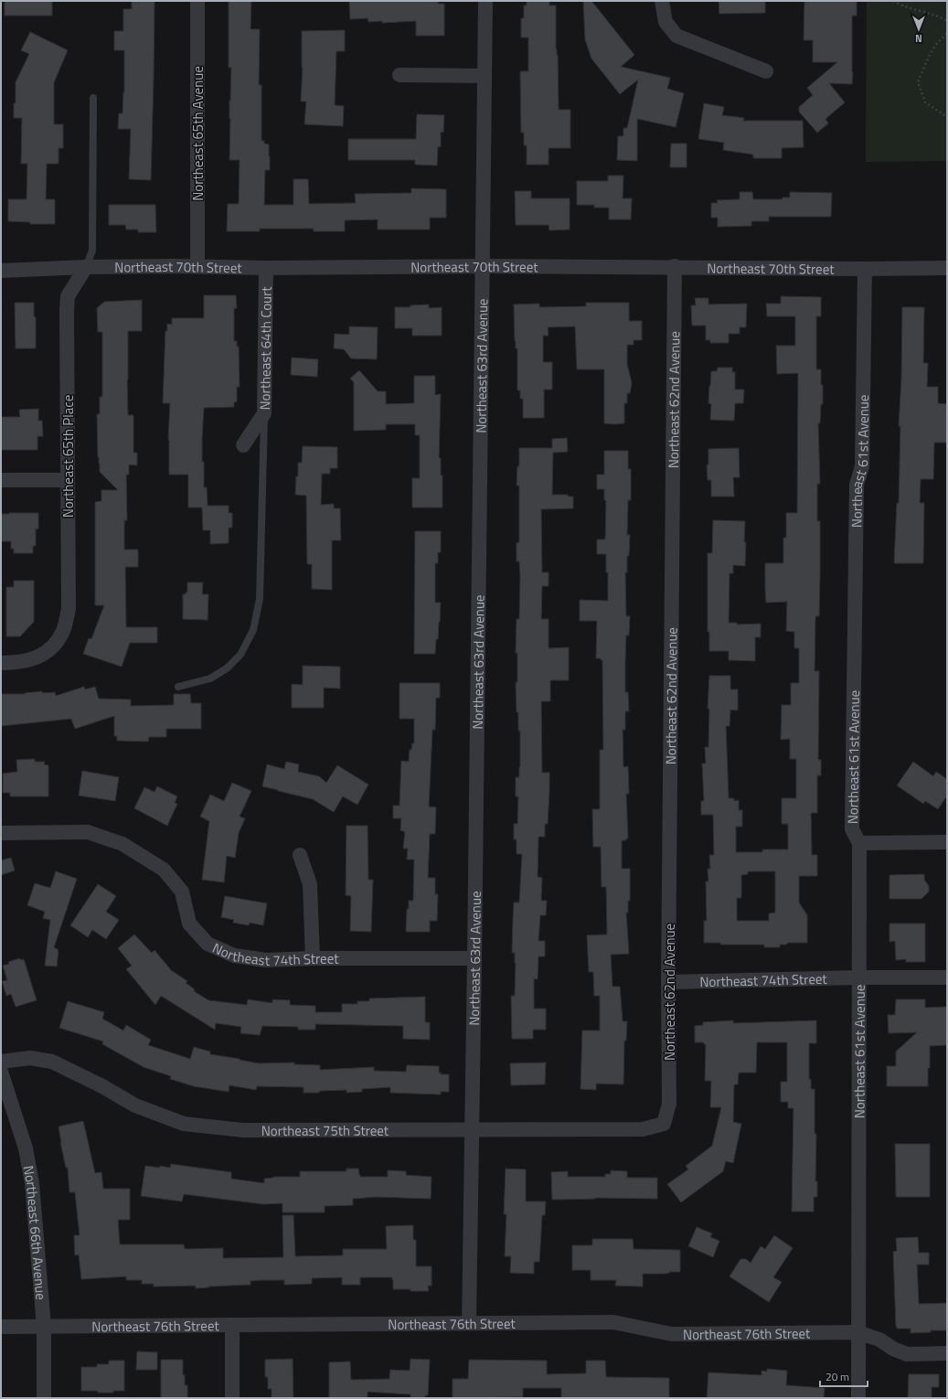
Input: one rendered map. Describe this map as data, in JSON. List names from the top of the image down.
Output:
{
  "streets": {
    "street": [
      "Northeast 65th Avenue",
      "Northeast 70th Street",
      "Northeast 64th Court",
      "Northeast 63rd Avenue",
      "Northeast 62nd Avenue",
      "Northeast 65th Place",
      "Northeast 61st Avenue",
      "Northeast 74th Street",
      "Northeast 75th Street",
      "Northeast 66th Avenue",
      "Northeast 76th Street"
    ]
  },
  "crossings": [
    ["Northeast 65th Avenue", "Northeast 70th Street"],
    ["Northeast 70th Street", "Northeast 64th Court"],
    ["Northeast 70th Street", "Northeast 63rd Avenue"],
    ["Northeast 70th Street", "Northeast 62nd Avenue"],
    ["Northeast 70th Street", "Northeast 65th Place"],
    ["Northeast 70th Street", "Northeast 61st Avenue"],
    ["Northeast 63rd Avenue", "Northeast 74th Street"],
    ["Northeast 63rd Avenue", "Northeast 75th Street"],
    ["Northeast 63rd Avenue", "Northeast 76th Street"],
    ["Northeast 62nd Avenue", "Northeast 74th Street"],
    ["Northeast 62nd Avenue", "Northeast 75th Street"],
    ["Northeast 61st Avenue", "Northeast 74th Street"],
    ["Northeast 61st Avenue", "Northeast 76th Street"],
    ["Northeast 66th Avenue", "Northeast 76th Street"]
  ],
  "scale_bar": "20 m",
  "north": "bottom"
}
